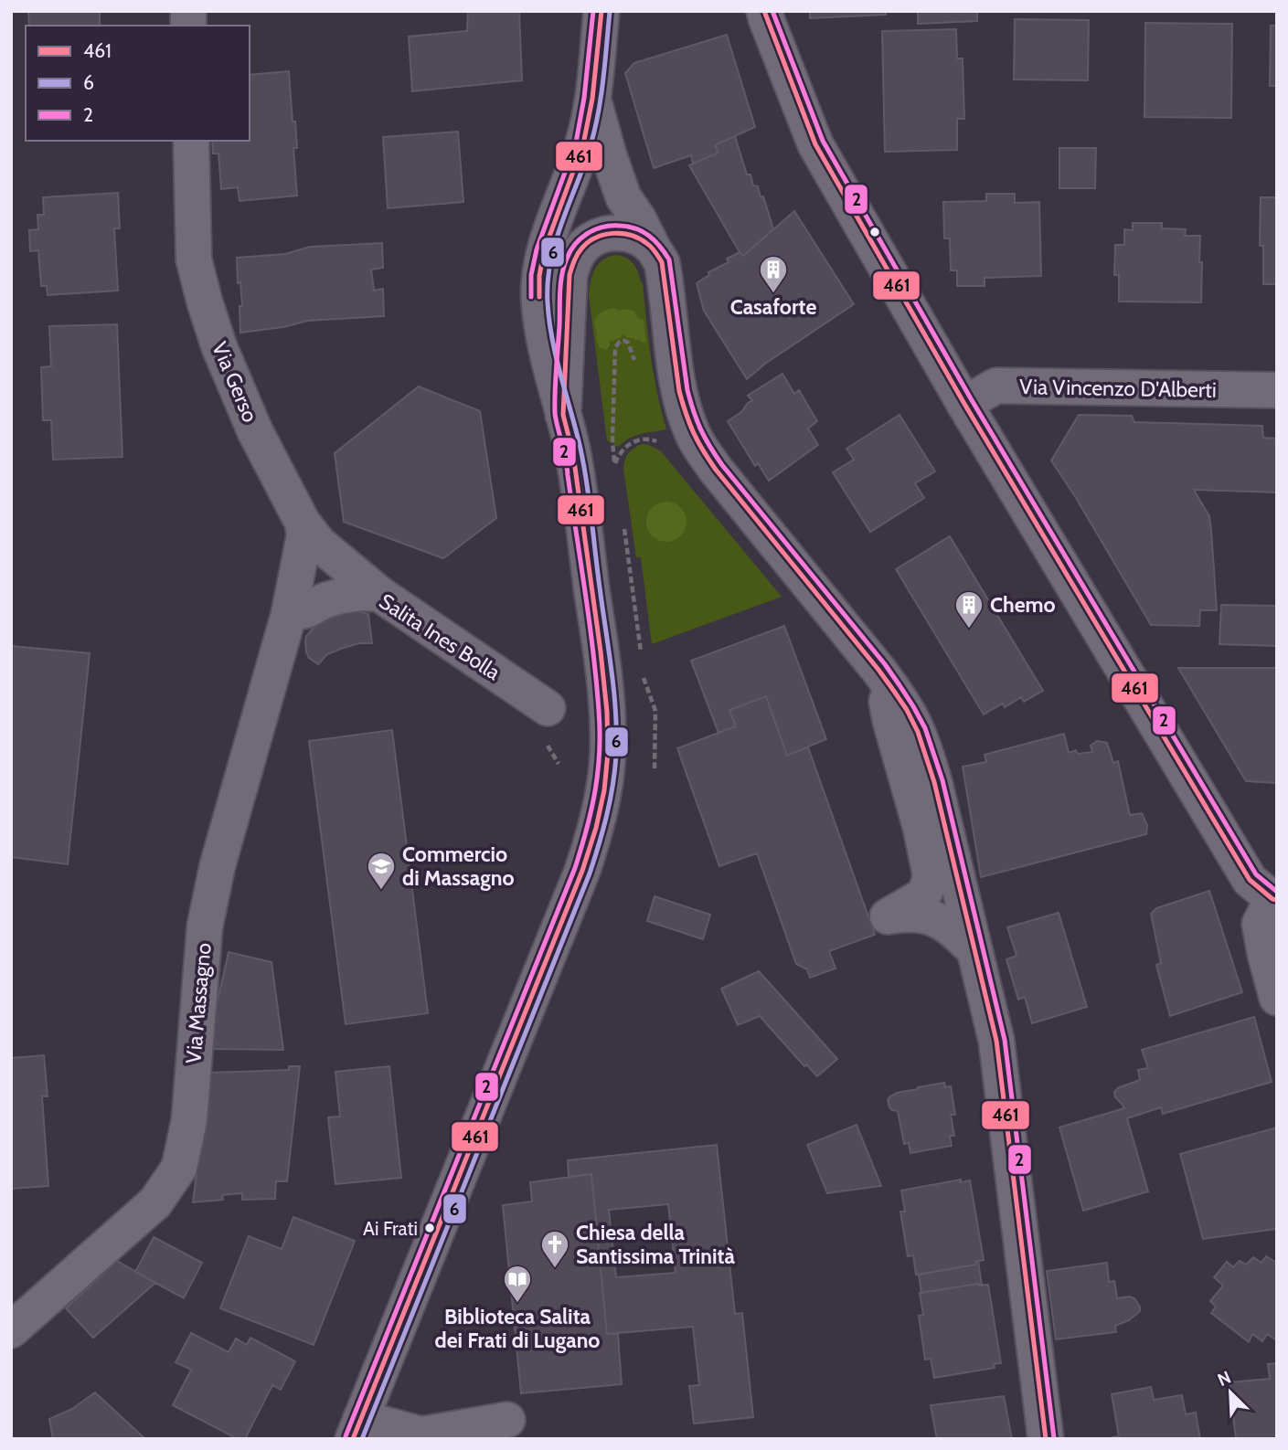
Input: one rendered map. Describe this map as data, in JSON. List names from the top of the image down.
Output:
{
  "streets": {
    "street": [
      "Via Gerso",
      "Via Vincenzo D'Alberti",
      "Salita Ines Bolla",
      "Via Massagno"
    ]
  },
  "crossings": [
    ["Via Gerso", "Salita Ines Bolla"],
    ["Salita Ines Bolla", "Via Massagno"]
  ],
  "places": {
    "building": ["Casaforte", "Chemo"],
    "school or university": ["Commercio di Massagno"],
    "other": ["Ai Frati"],
    "church": ["Chiesa della Santissima Trinità"],
    "library": ["Biblioteca Salita dei Frati di Lugano"]
  },
  "lines": ["transit line 461", "transit line 2", "transit line 6"],
  "legend": ["461", "6", "2"],
  "north": "top left"
}
